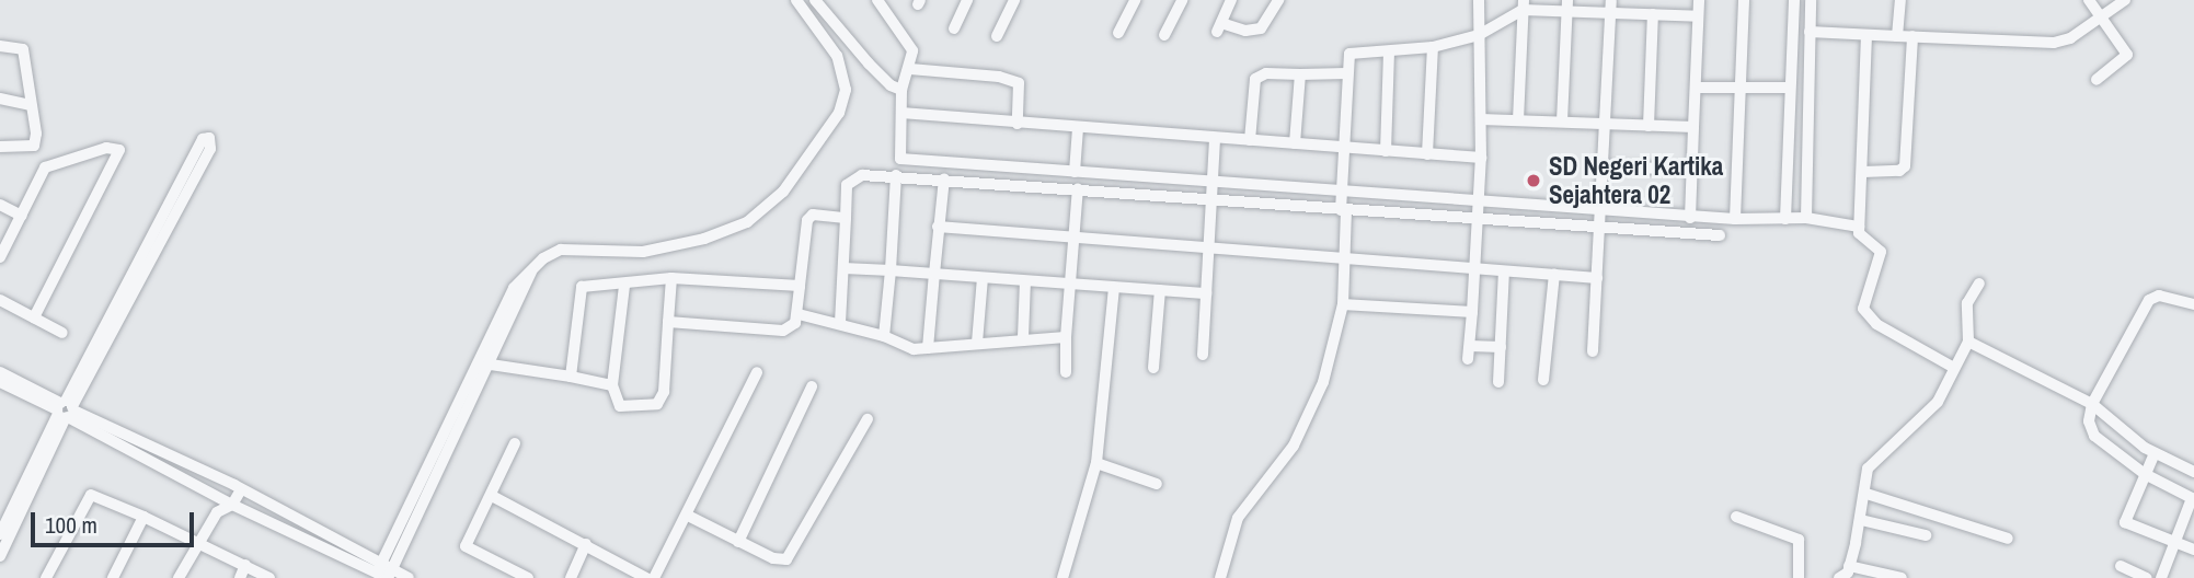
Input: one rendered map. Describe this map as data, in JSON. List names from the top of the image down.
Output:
{
  "places": ["SD Negeri Kartika Sejahtera 02"],
  "scale_bar": "100 m"
}
